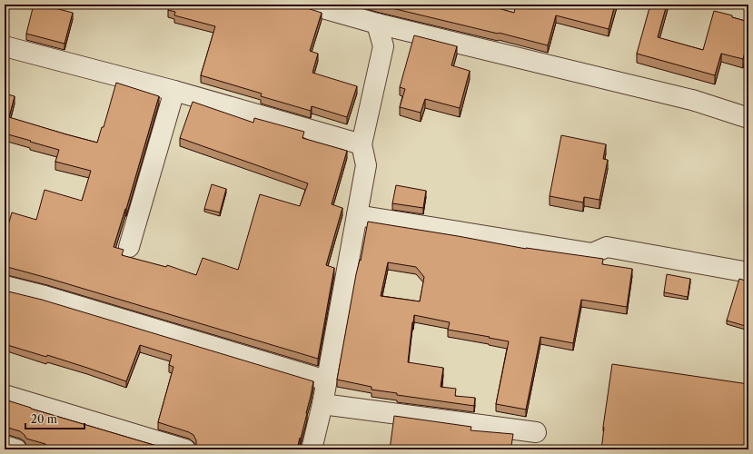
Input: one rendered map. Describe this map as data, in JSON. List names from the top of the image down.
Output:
{
  "scale_bar": "20 m"
}
